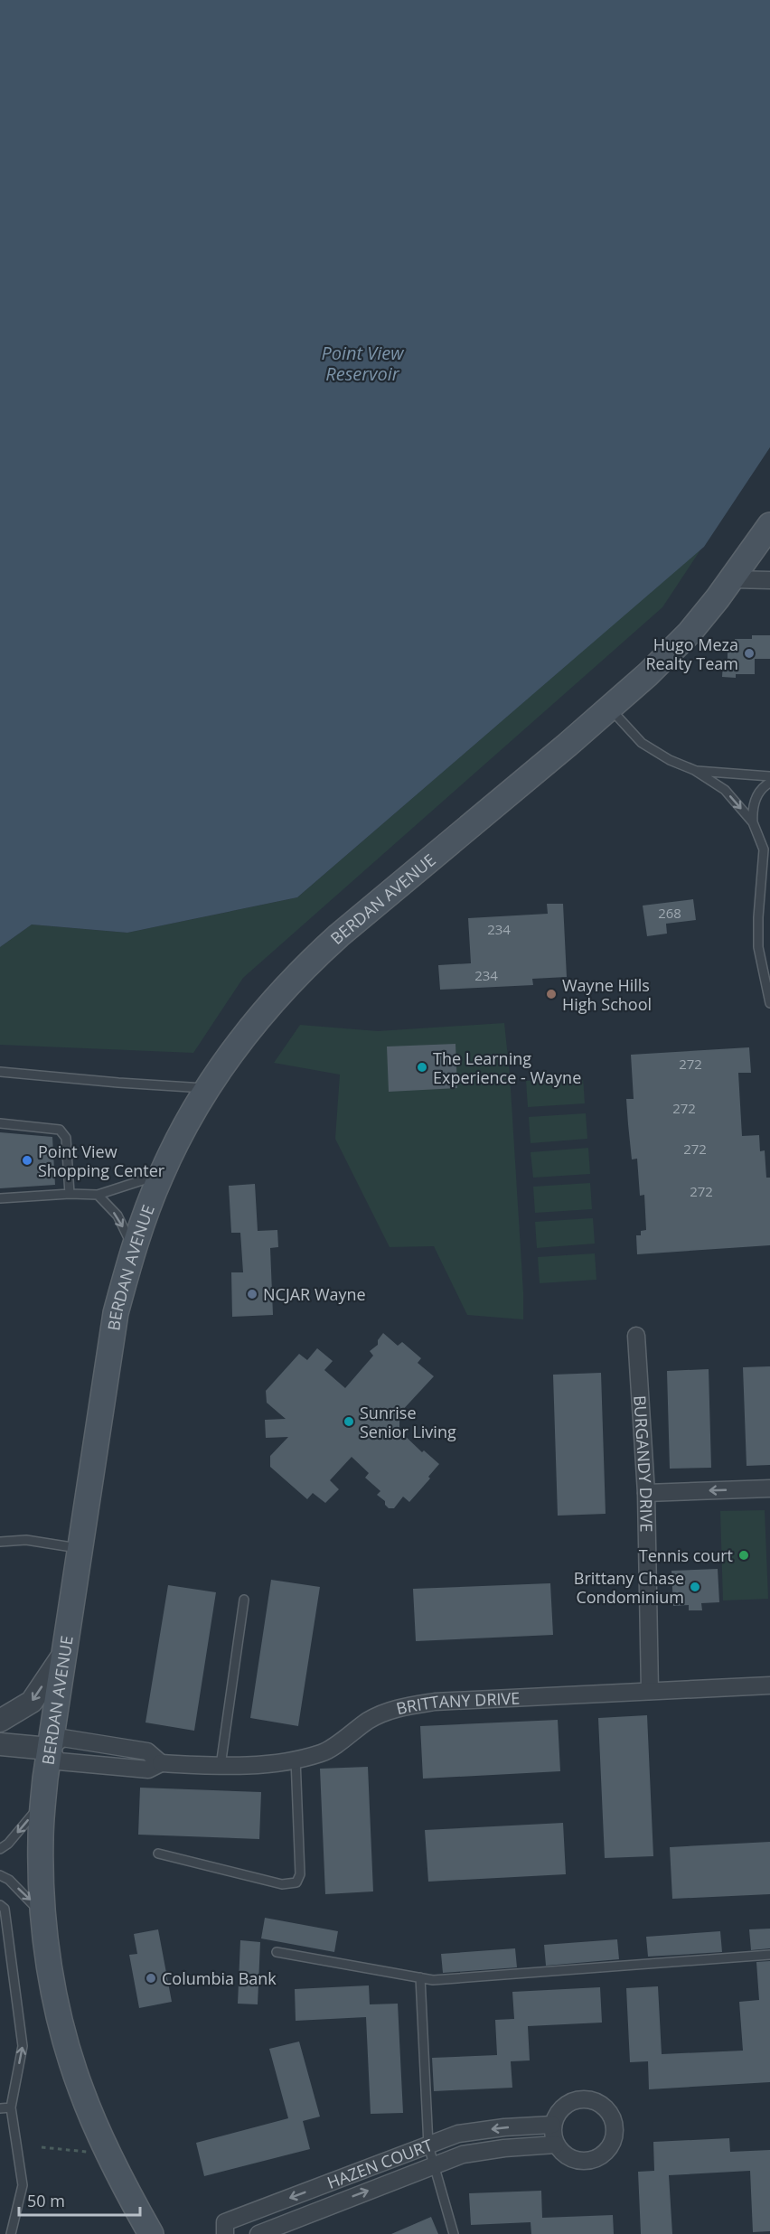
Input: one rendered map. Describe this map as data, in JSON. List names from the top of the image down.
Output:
{
  "streets": {
    "main road": ["BERDAN AVENUE"],
    "street": ["BURGANDY DRIVE", "BRITTANY DRIVE", "HAZEN COURT"]
  },
  "crossings": [
    ["BERDAN AVENUE", "BRITTANY DRIVE"],
    ["BURGANDY DRIVE", "BRITTANY DRIVE"]
  ],
  "water": ["Point View Reservoir"],
  "places": [
    "Hugo Meza Realty Team",
    "Wayne Hills High School",
    "The Learning Experience - Wayne",
    "Point View Shopping Center",
    "NCJAR Wayne",
    "Sunrise Senior Living",
    "Tennis court",
    "Brittany Chase Condominium",
    "Columbia Bank"
  ],
  "house_numbers": [
    "268",
    "234",
    "234",
    "272",
    "272",
    "272",
    "272"
  ],
  "scale_bar": "50 m"
}
